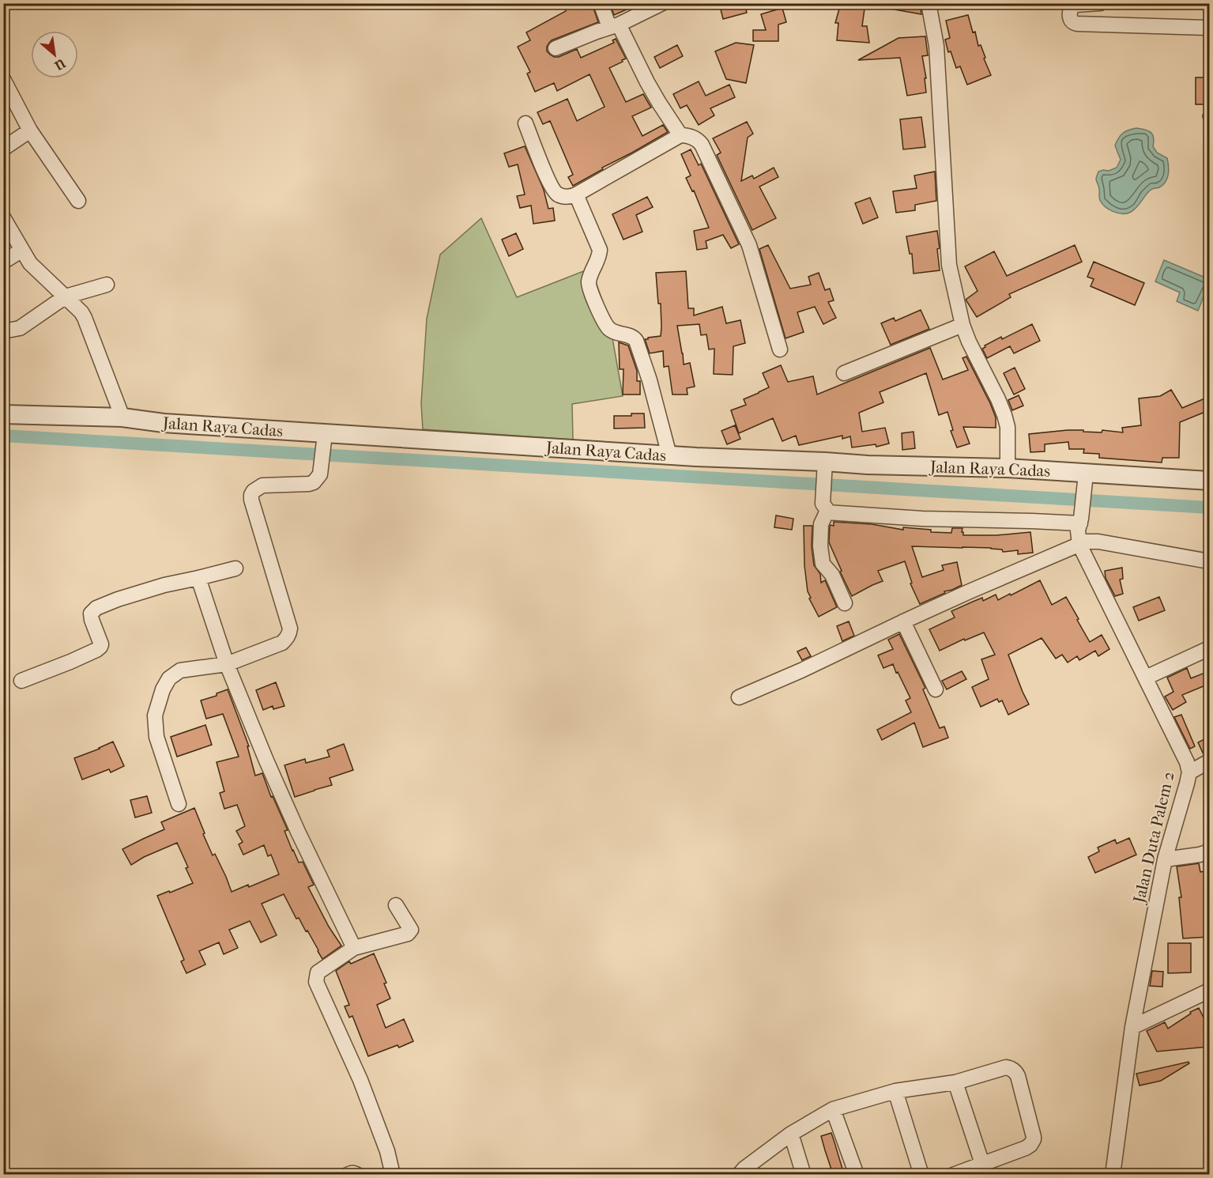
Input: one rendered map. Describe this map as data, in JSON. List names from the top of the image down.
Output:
{
  "streets": {
    "street": ["Jalan Raya Cadas", "Jalan Duta Palem 2"]
  },
  "north": "bottom right"
}
